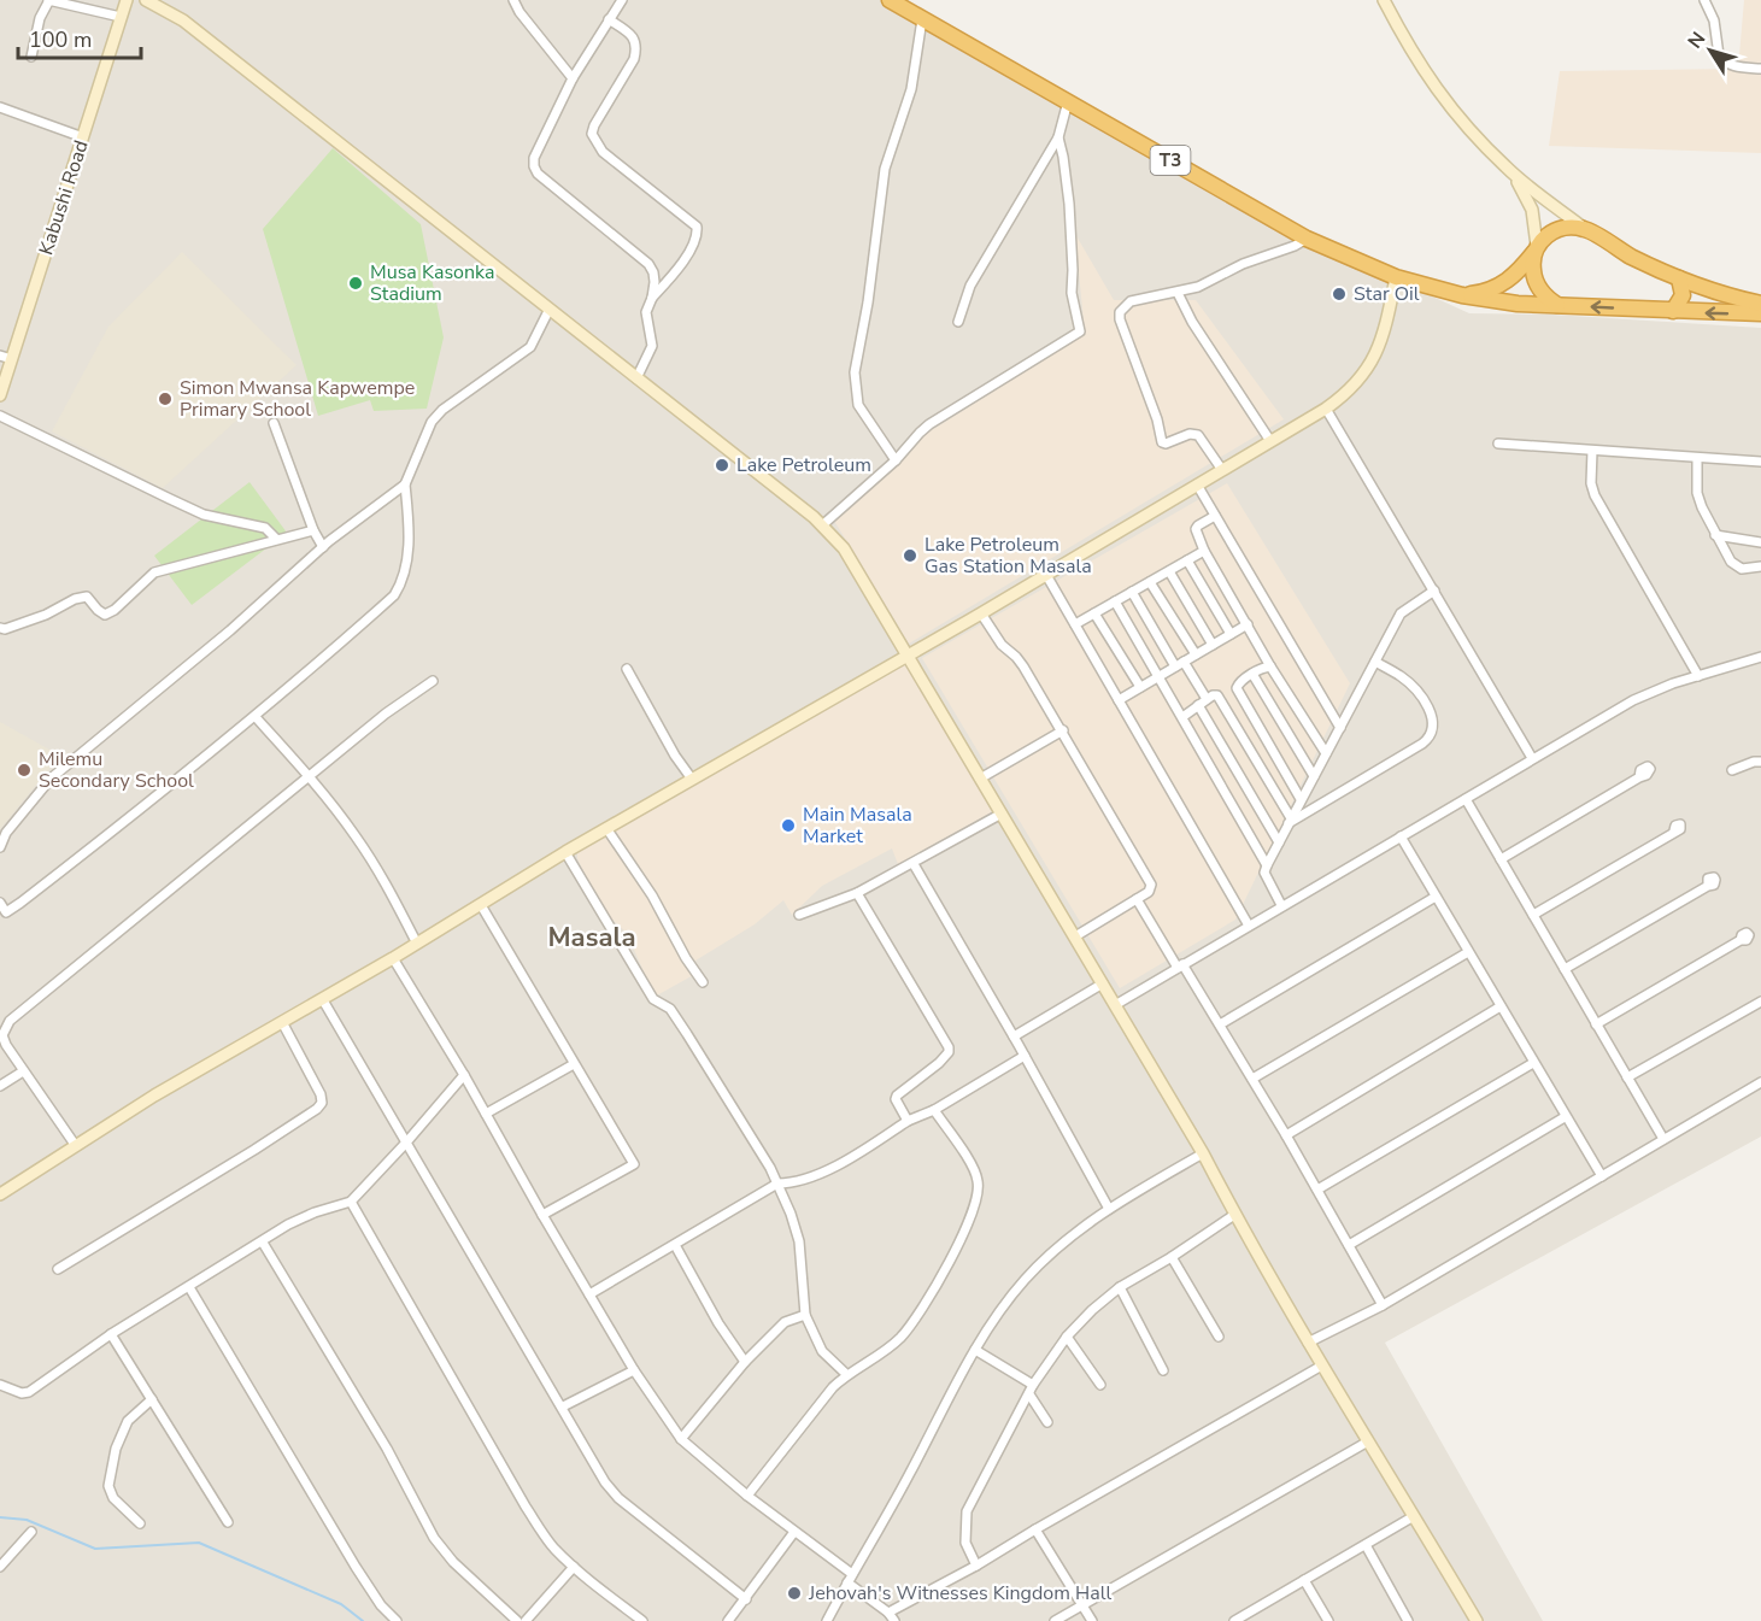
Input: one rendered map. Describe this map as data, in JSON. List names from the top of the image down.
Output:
{
  "streets": {
    "highway": ["T3"],
    "street": ["Kabushi Road"]
  },
  "districts": ["Masala"],
  "places": [
    "Musa Kasonka Stadium",
    "Star Oil",
    "Simon Mwansa Kapwempe Primary School",
    "Lake Petroleum",
    "Lake Petroleum Gas Station Masala",
    "Milemu Secondary School",
    "Main Masala Market",
    "Jehovah's Witnesses Kingdom Hall"
  ],
  "scale_bar": "100 m",
  "north": "top left"
}
